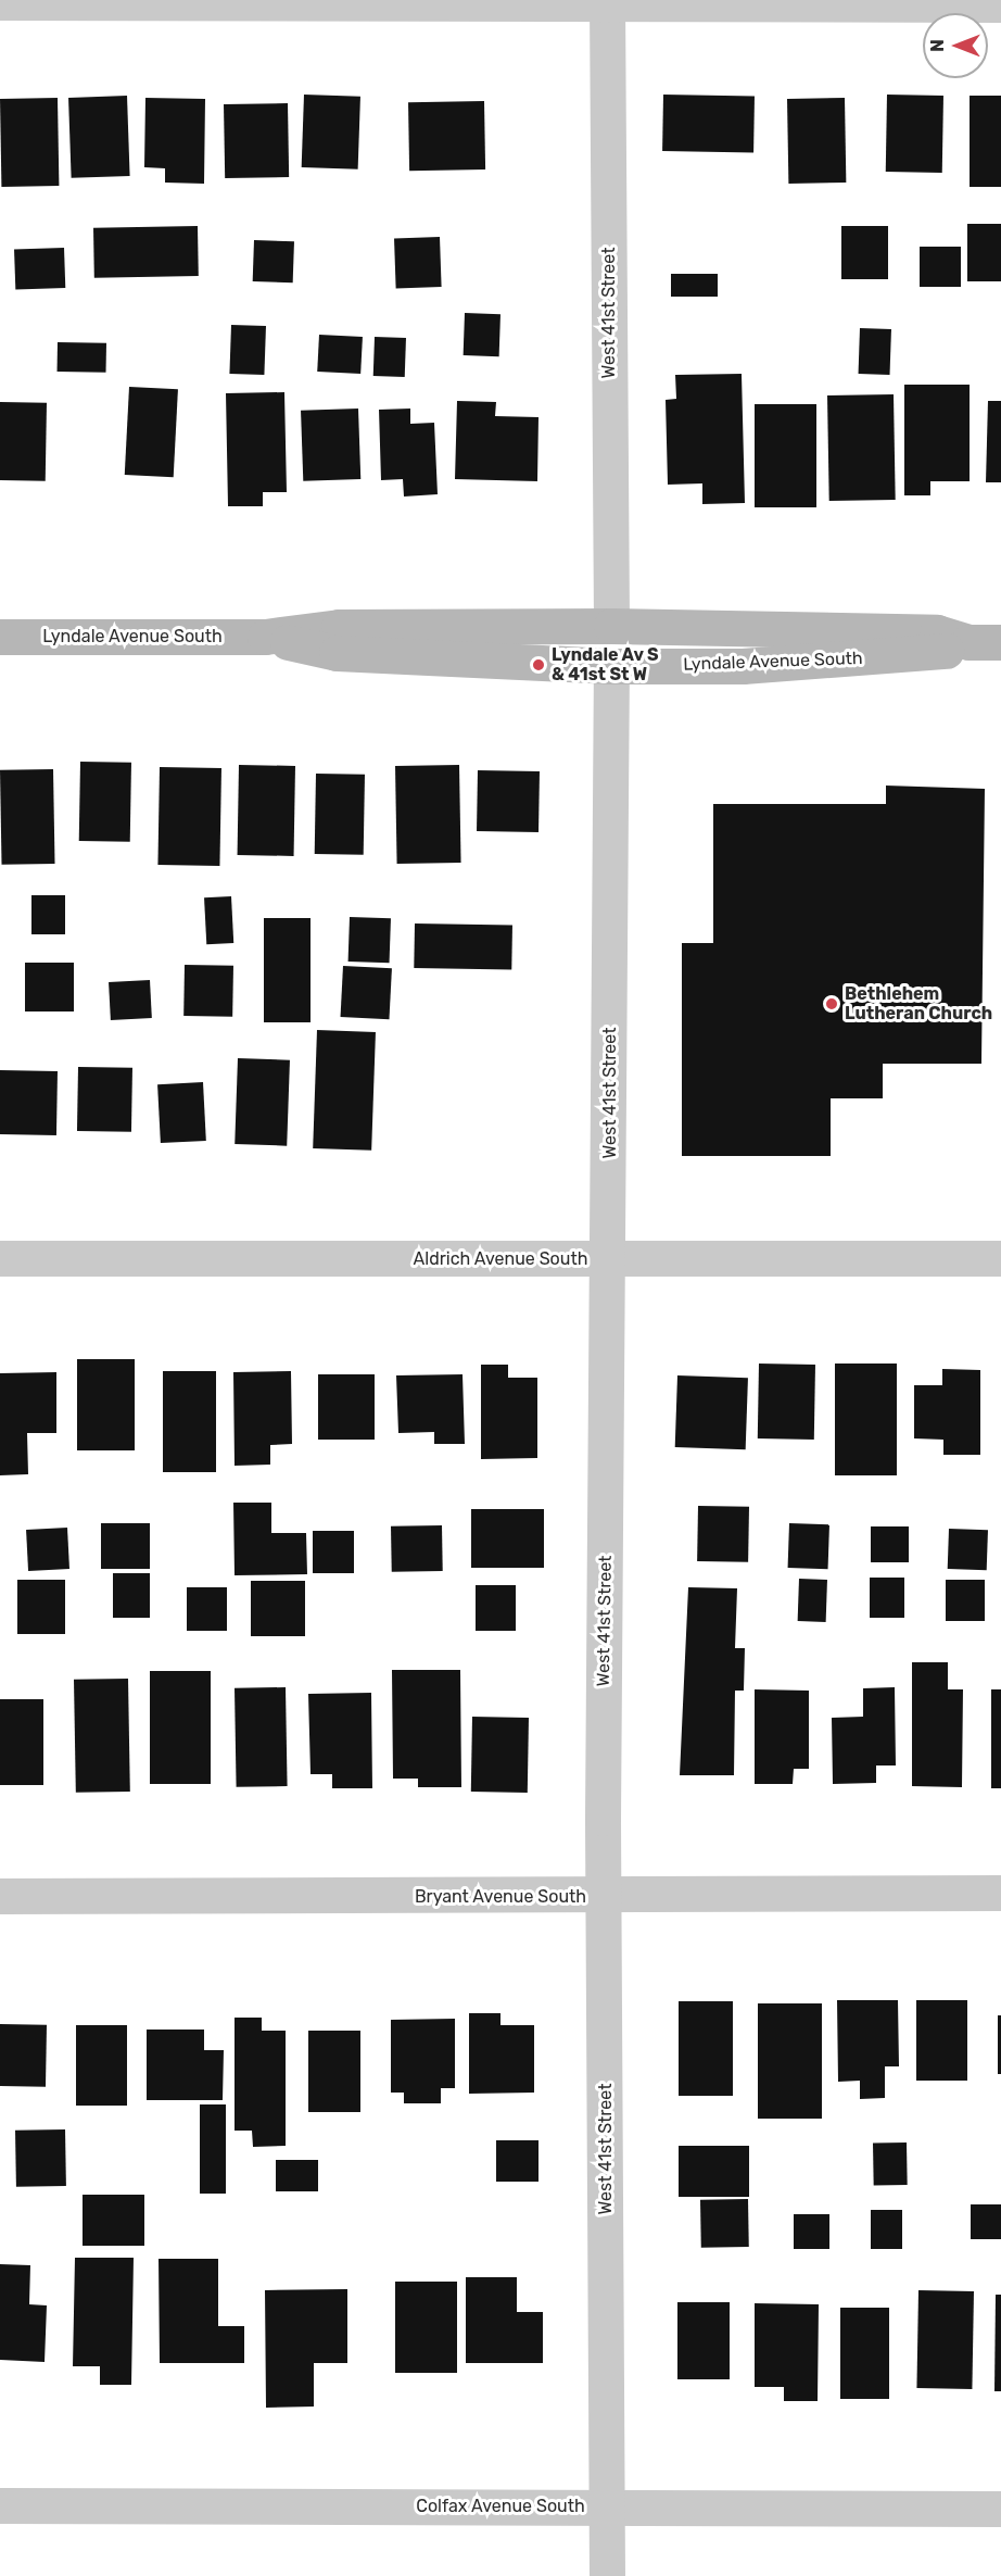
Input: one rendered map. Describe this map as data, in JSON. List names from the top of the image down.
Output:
{
  "streets": {
    "main road": ["Lyndale Avenue South"],
    "street": [
      "West 41st Street",
      "Aldrich Avenue South",
      "Bryant Avenue South",
      "Colfax Avenue South"
    ]
  },
  "crossings": [
    ["West 41st Street", "Lyndale Avenue South"],
    ["West 41st Street", "Aldrich Avenue South"],
    ["West 41st Street", "Bryant Avenue South"],
    ["West 41st Street", "Colfax Avenue South"]
  ],
  "places": ["Lyndale Av S & 41st St W", "Bethlehem Lutheran Church"],
  "north": "left"
}
